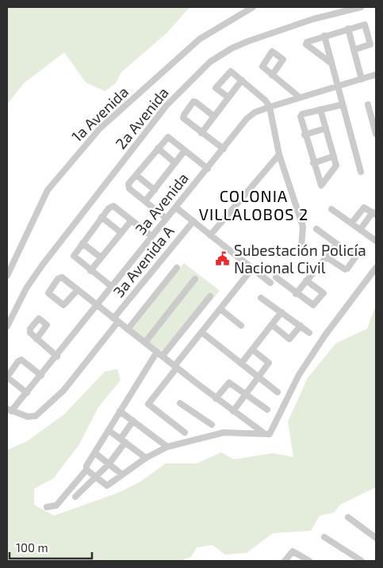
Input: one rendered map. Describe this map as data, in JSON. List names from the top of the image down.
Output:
{
  "streets": {
    "street": [
      "1a Avenida",
      "2a Avenida",
      "3a Avenida",
      "3a Avenida A"
    ]
  },
  "crossings": [
    ["3a Avenida", "3a Avenida A"]
  ],
  "districts": ["COLONIA VILLALOBOS 2"],
  "places": {
    "public building": ["Subestación Policía Nacional Civil"]
  },
  "scale_bar": "100 m"
}
